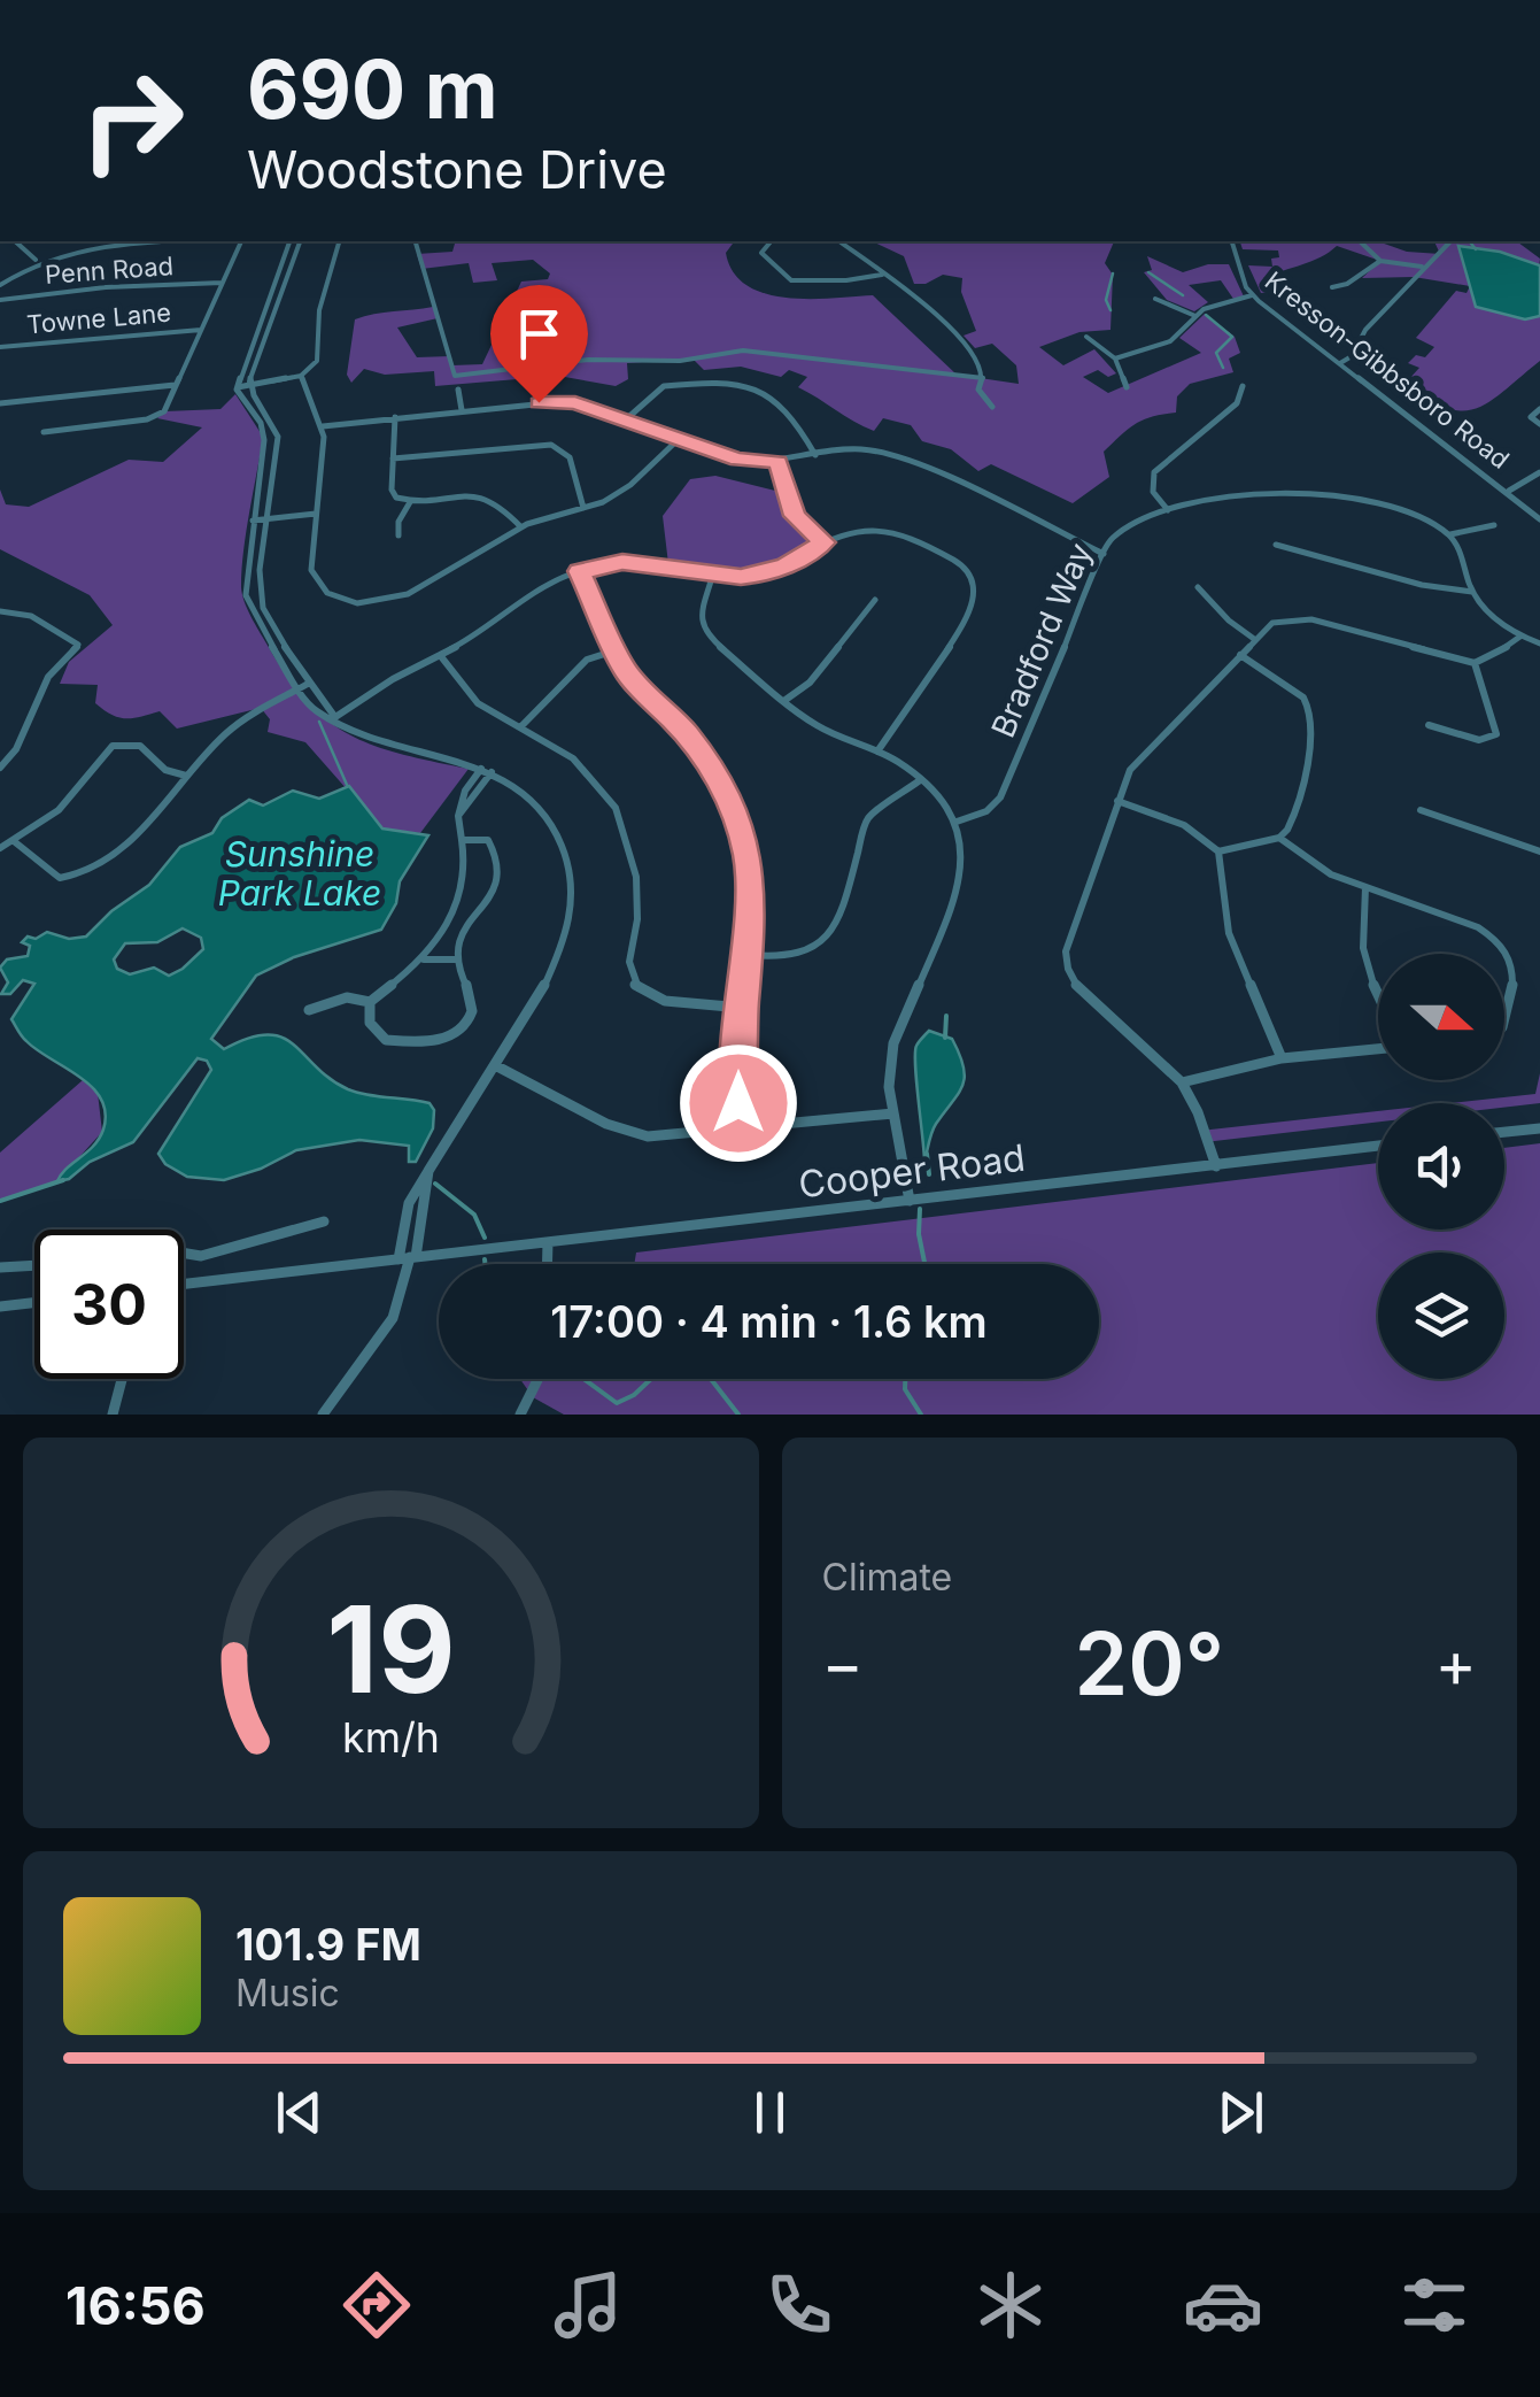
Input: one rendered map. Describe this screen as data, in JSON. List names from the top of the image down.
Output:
{
  "streets": {
    "street": [
      "Penn Road",
      "Towne Lane",
      "Kresson-Gibbsboro Road",
      "Bradford Way",
      "Cooper Road"
    ]
  },
  "water": ["Sunshine Park Lake"],
  "north": "right",
  "page": {
    "turn": ["690 m", "Woodstone Drive"],
    "limit": "30",
    "trip": "17:00 · 4 min · 1.6 km",
    "tile": "Climate",
    "heat": ["−", "20°", "+"],
    "song": ["101.9 FM", "Music"],
    "tabs": "16:56",
    "gauge": ["19", "km/h"]
  }
}
